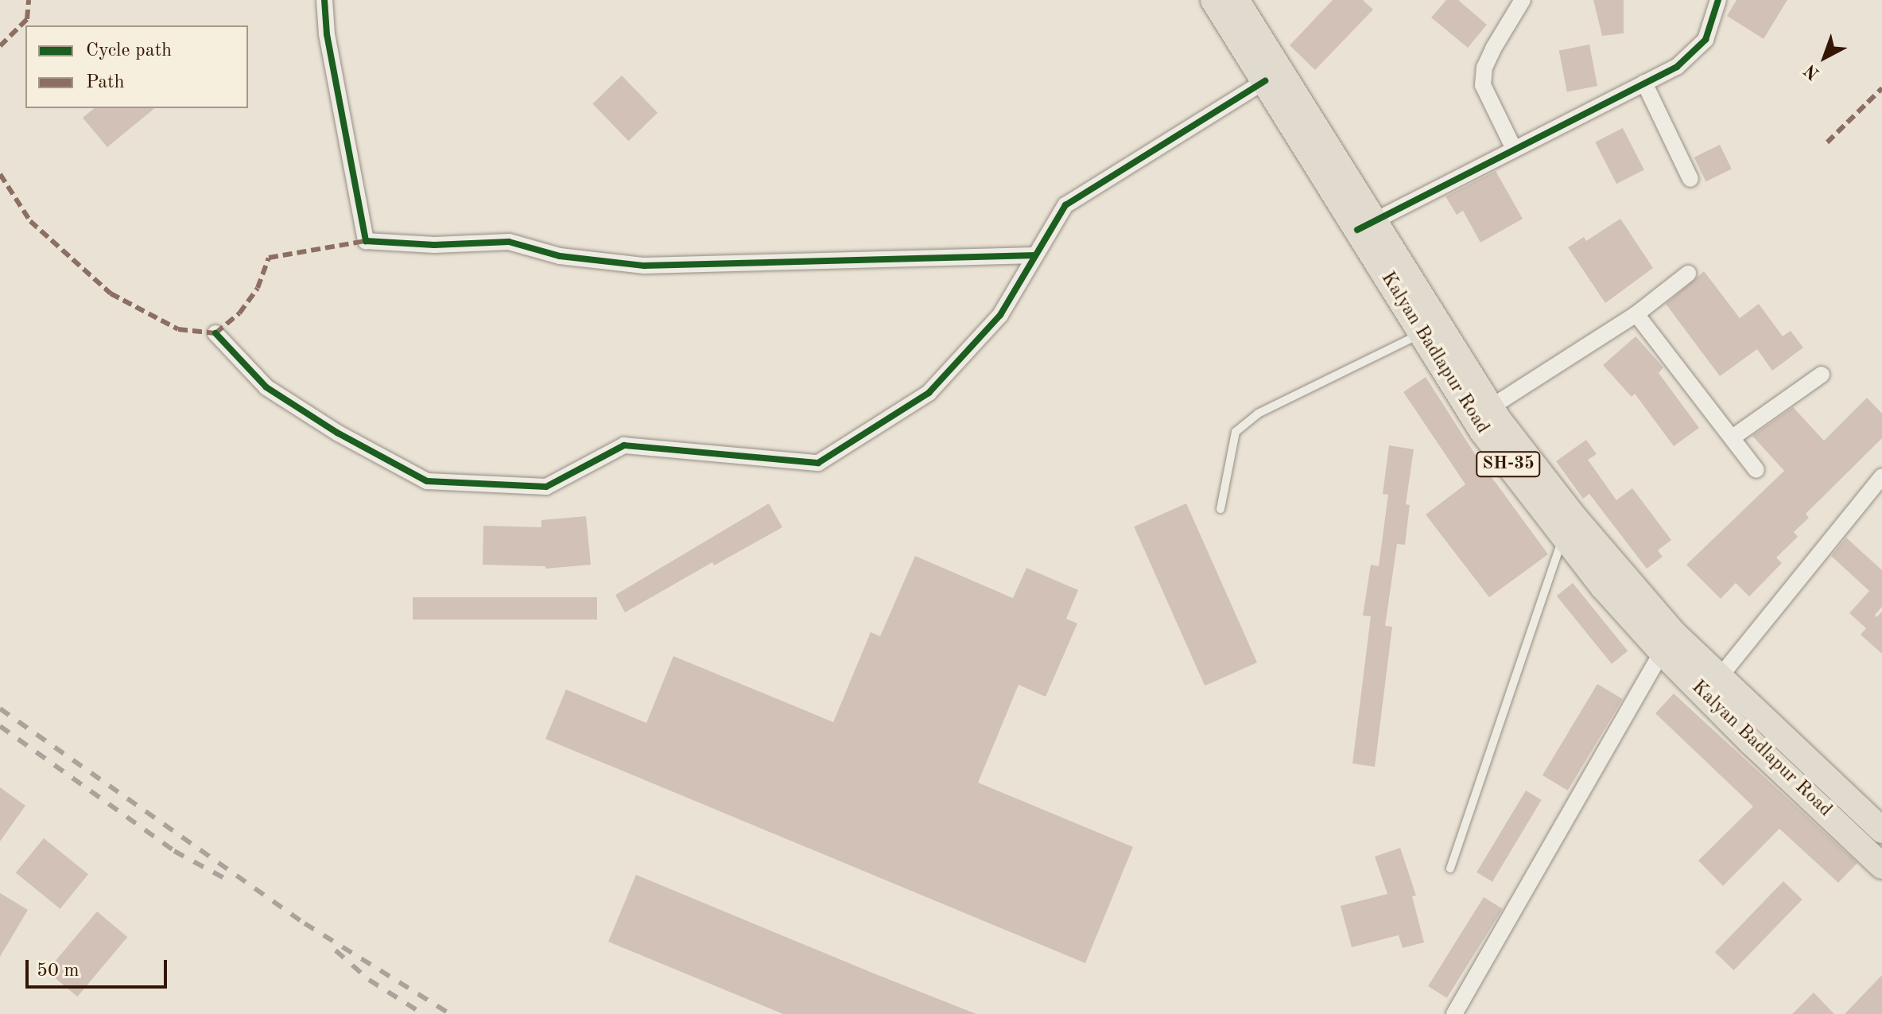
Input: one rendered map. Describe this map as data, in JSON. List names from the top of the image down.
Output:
{
  "streets": {
    "main road": ["Kalyan Badlapur Road", "SH-35"]
  },
  "legend": ["Cycle path", "Path"],
  "scale_bar": "50 m",
  "north": "bottom left"
}
